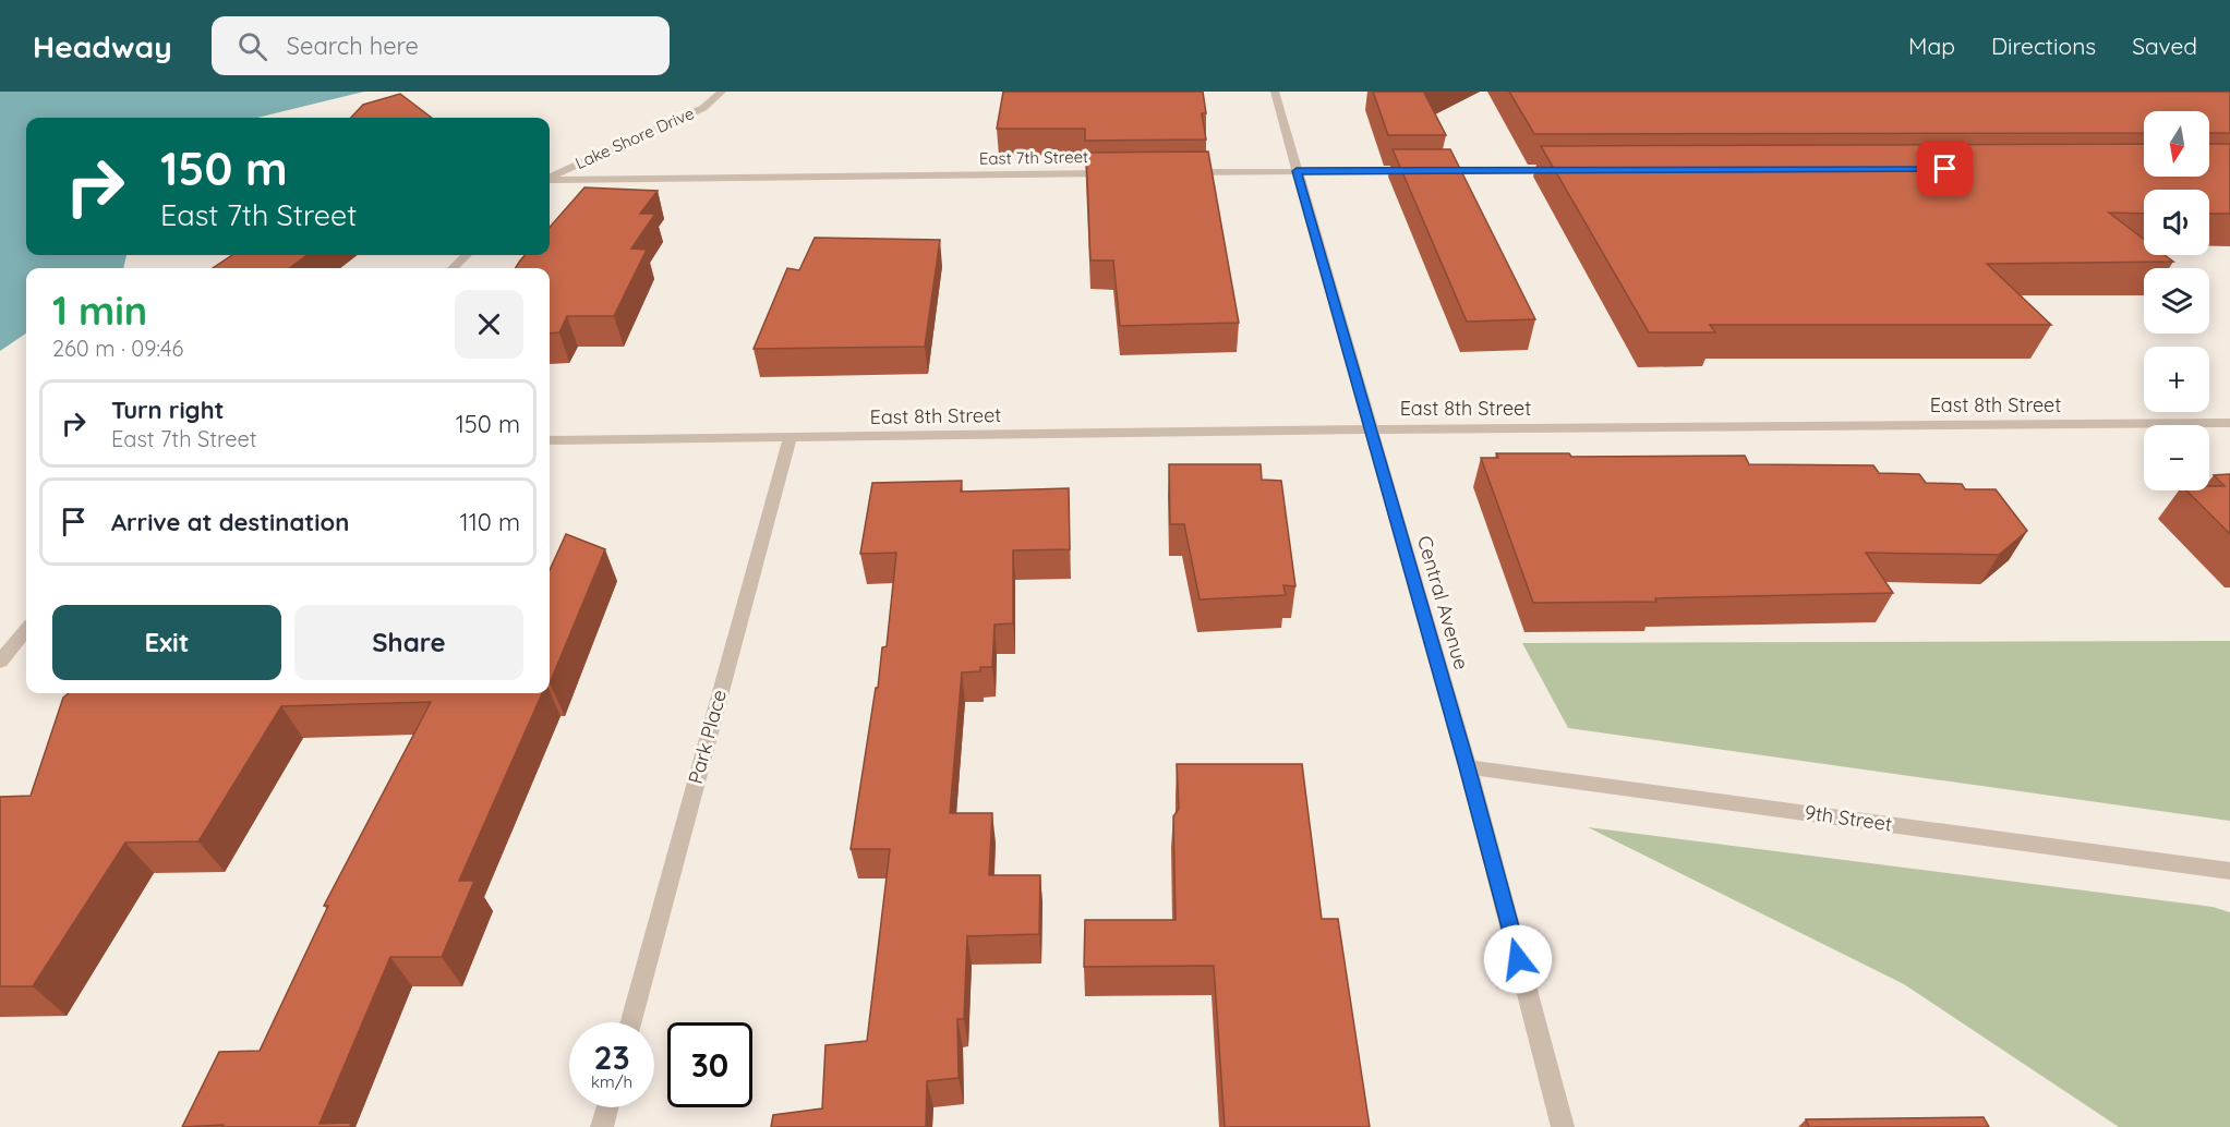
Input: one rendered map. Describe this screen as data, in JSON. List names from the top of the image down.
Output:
{
  "streets": {
    "street": [
      "Lake Shore Drive",
      "East 7th Street",
      "East 8th Street",
      "Central Avenue",
      "Park Place",
      "9th Street"
    ]
  },
  "crossings": [
    ["East 8th Street", "Central Avenue"],
    ["East 8th Street", "Park Place"],
    ["Central Avenue", "9th Street"]
  ],
  "north": "bottom",
  "page": {
    "header": "Headway",
    "search": "Search here",
    "nav": ["Map", "Directions", "Saved"],
    "map_buttons": ["+", "−"],
    "turn": ["150 m", "East 7th Street"],
    "heading": ["1 min", "260 m · 09:46"],
    "list": [
      {
        "name": "Turn right",
        "note": "East 7th Street",
        "value": "150 m"
      },
      {
        "name": "Arrive at destination",
        "value": "110 m"
      }
    ],
    "buttons": ["Exit", "Share"],
    "speed": "23 km/h",
    "limit": "30"
  }
}
